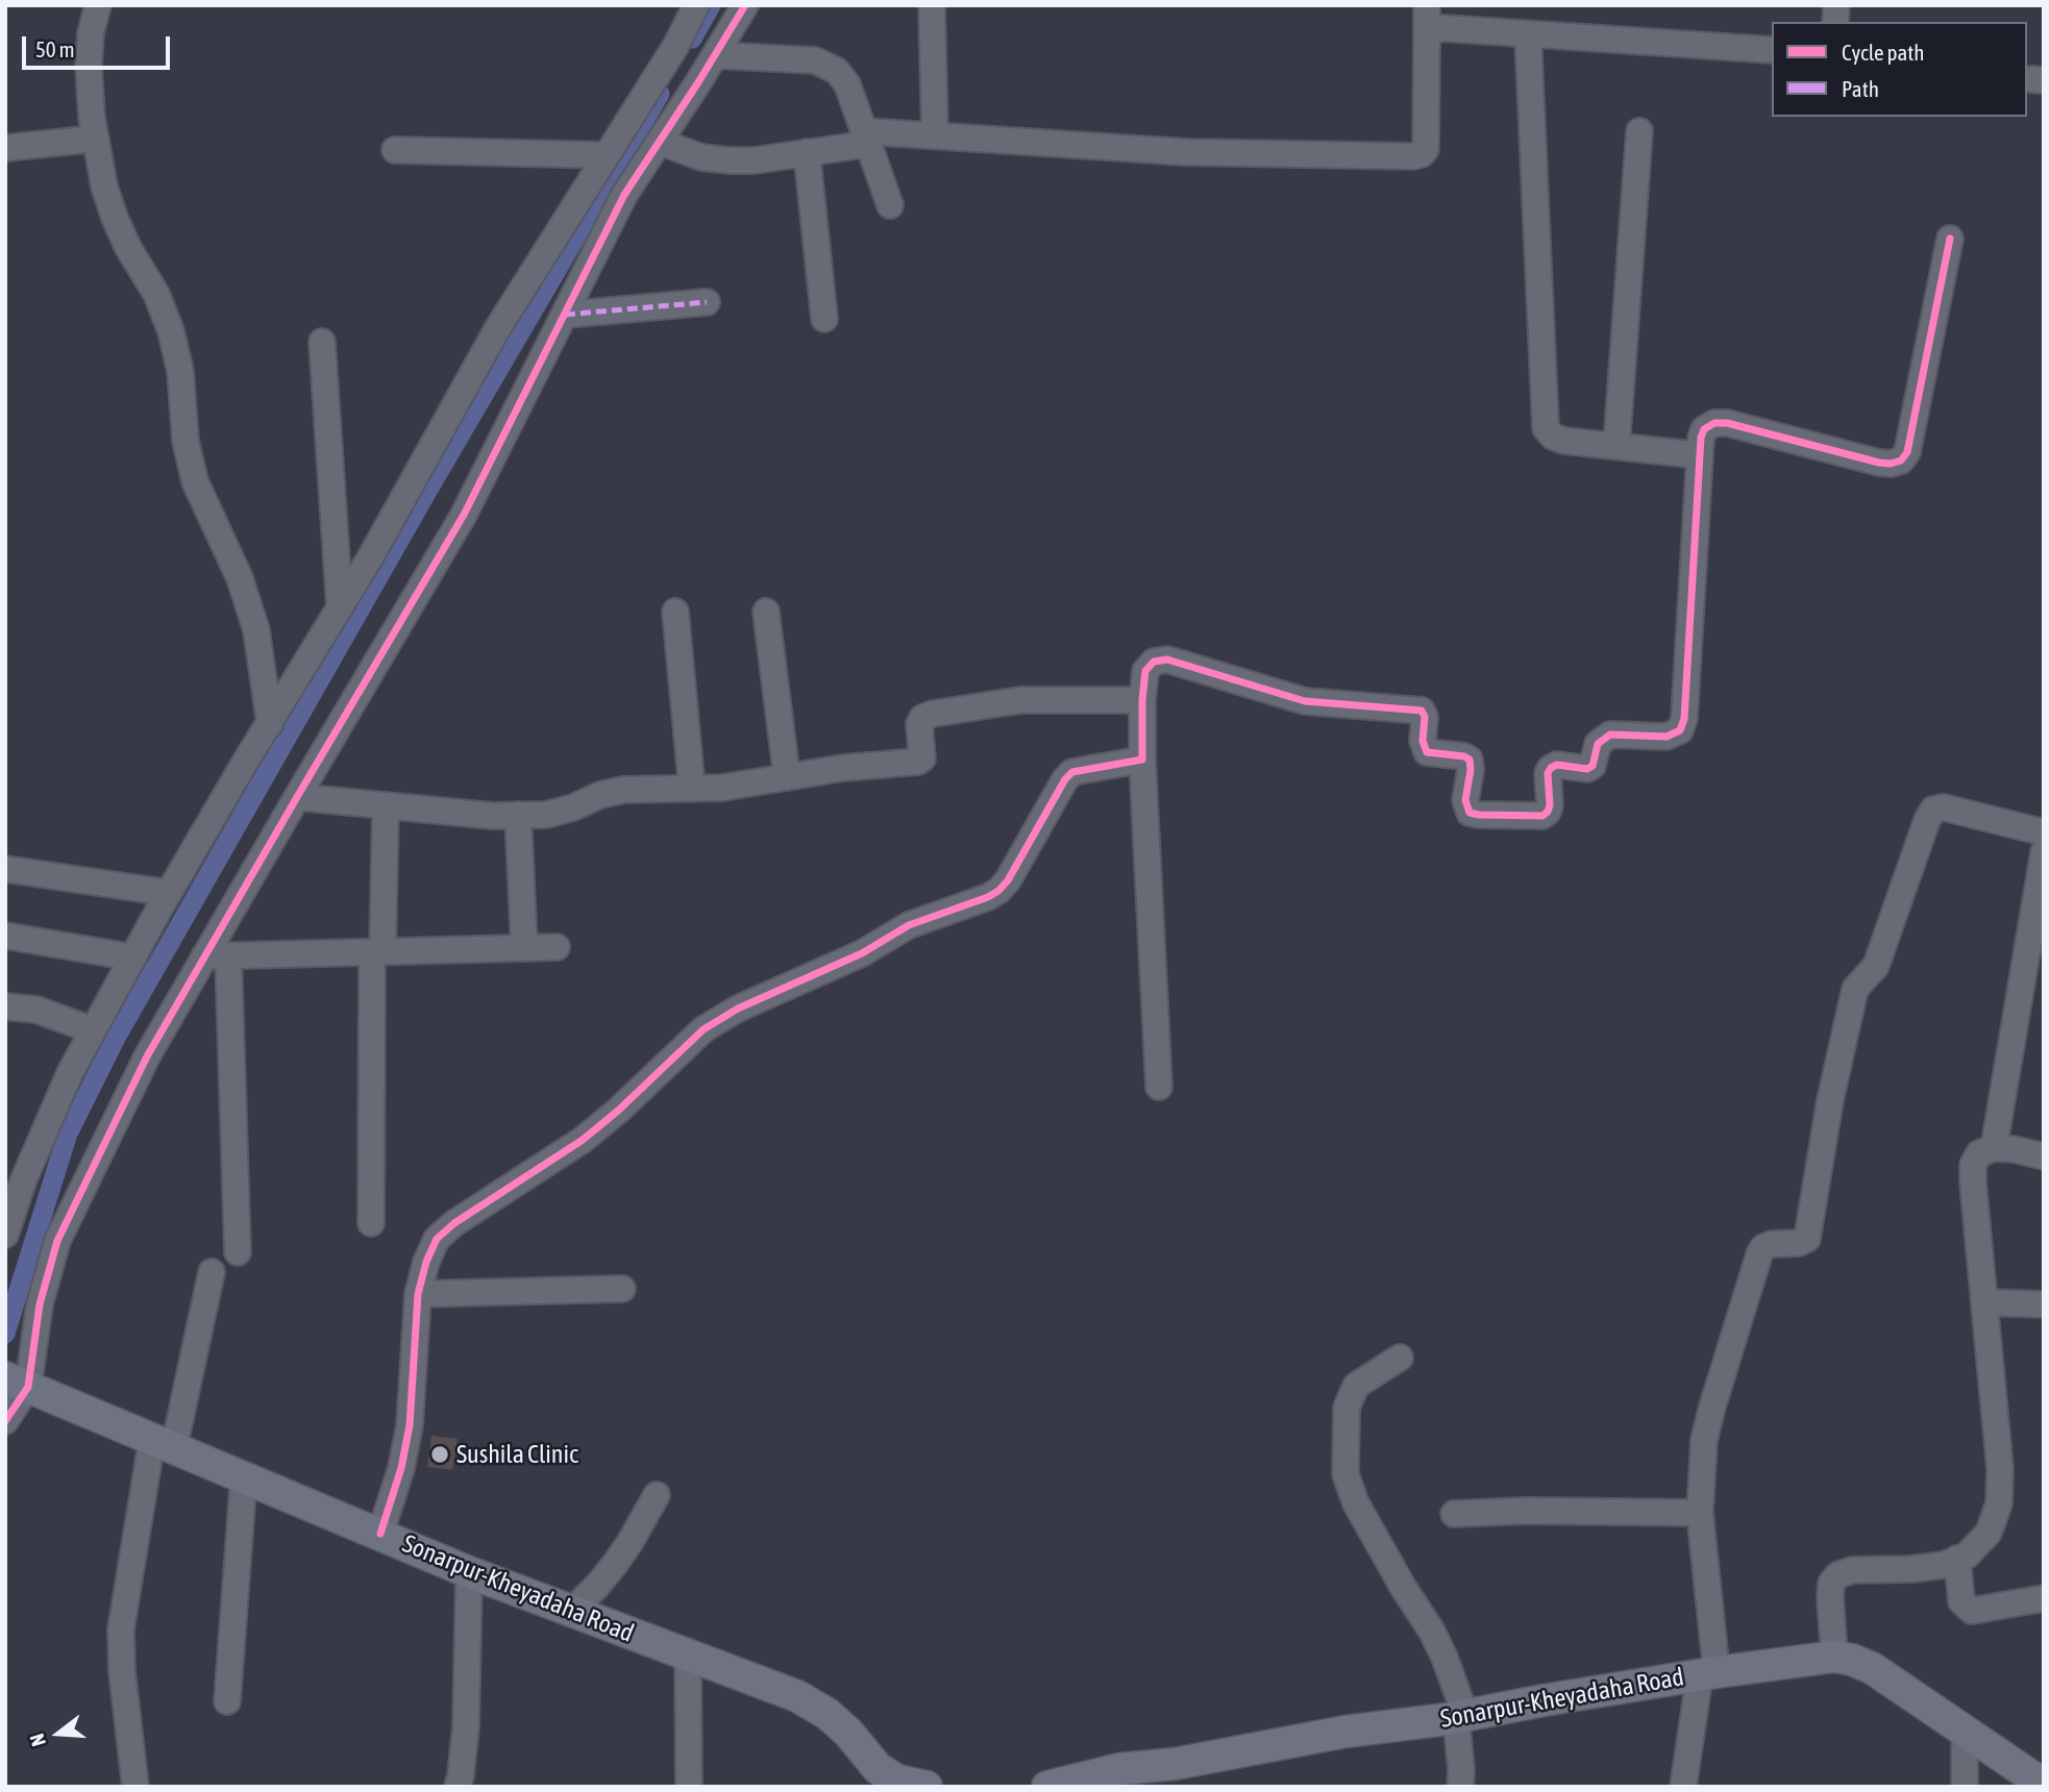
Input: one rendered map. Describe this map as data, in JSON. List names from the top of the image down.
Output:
{
  "streets": {
    "main road": ["Sonarpur-Kheyadaha Road"]
  },
  "places": ["Sushila Clinic"],
  "legend": ["Cycle path", "Path"],
  "scale_bar": "50 m",
  "north": "left"
}
